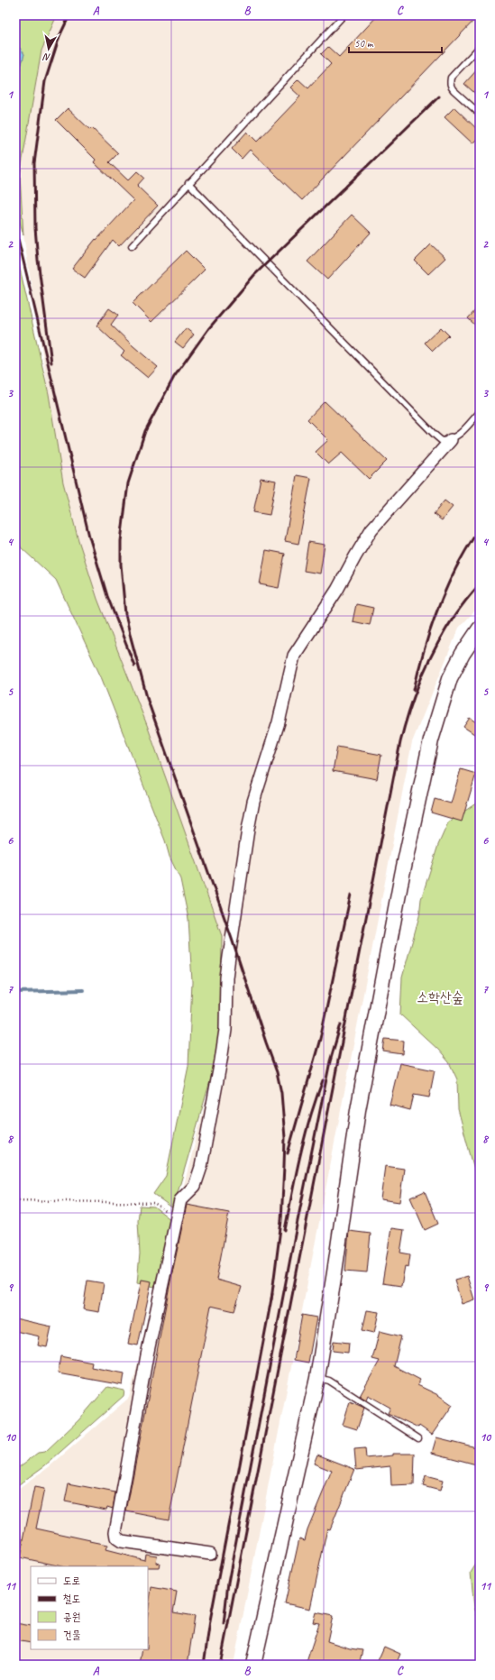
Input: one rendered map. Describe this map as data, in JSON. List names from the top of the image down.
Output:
{
  "parks": ["소학산숲"],
  "legend": [
    "도로",
    "철도",
    "공원",
    "건물"
  ],
  "scale_bar": "50 m",
  "north": "bottom",
  "grid": {
    "columns": ["A", "B", "C"],
    "rows": [
      "1",
      "2",
      "3",
      "4",
      "5",
      "6",
      "7",
      "8",
      "9",
      "10",
      "11"
    ]
  }
}
